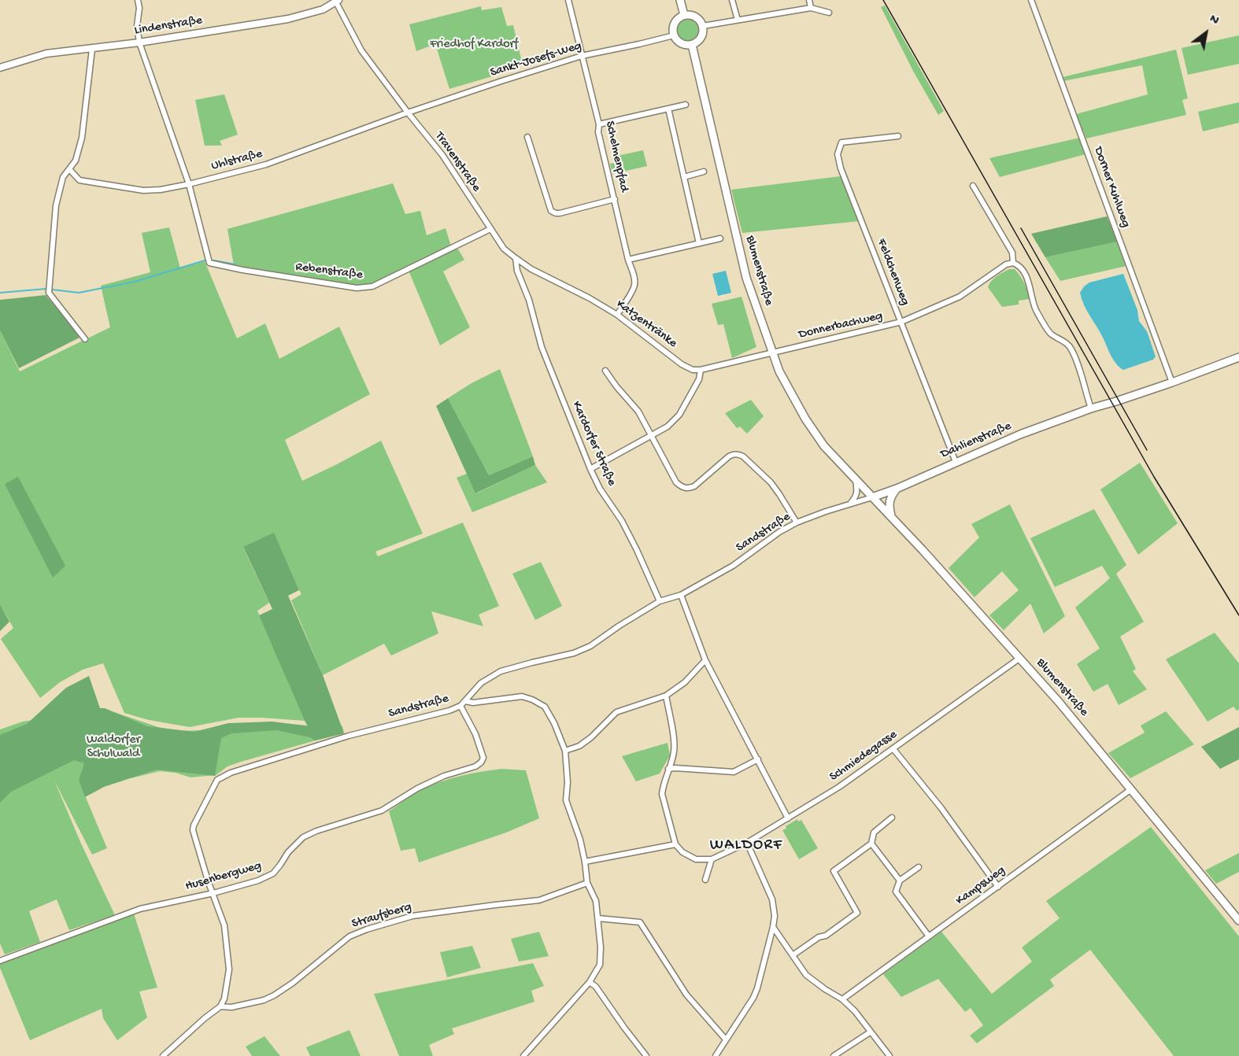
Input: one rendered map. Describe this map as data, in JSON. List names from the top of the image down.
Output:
{
  "streets": {
    "main road": ["Blumenstraße", "Dahlienstraße"],
    "street": [
      "Lindenstraße",
      "Sankt-Josefs-Weg",
      "Schelmenpfad",
      "Uhlstraße",
      "Travenstraße",
      "Dorner Kuhlweg",
      "Rebenstraße",
      "Feldchenweg",
      "Katzentränke",
      "Donnerbachweg",
      "Kardorfer Straße",
      "Sandstraße",
      "Schmiedegasse",
      "Husenbergweg",
      "Kampsweg",
      "Straufsberg"
    ]
  },
  "crossings": [
    ["Lindenstraße", "Travenstraße"],
    ["Sankt-Josefs-Weg", "Schelmenpfad"],
    ["Sankt-Josefs-Weg", "Uhlstraße"],
    ["Sankt-Josefs-Weg", "Travenstraße"],
    ["Sankt-Josefs-Weg", "Blumenstraße"],
    ["Schelmenpfad", "Katzentränke"],
    ["Uhlstraße", "Travenstraße"],
    ["Uhlstraße", "Rebenstraße"],
    ["Travenstraße", "Rebenstraße"],
    ["Travenstraße", "Katzentränke"],
    ["Travenstraße", "Kardorfer Straße"],
    ["Dorner Kuhlweg", "Dahlienstraße"],
    ["Blumenstraße", "Donnerbachweg"],
    ["Blumenstraße", "Dahlienstraße"],
    ["Blumenstraße", "Sandstraße"],
    ["Blumenstraße", "Schmiedegasse"],
    ["Blumenstraße", "Kampsweg"],
    ["Feldchenweg", "Donnerbachweg"],
    ["Feldchenweg", "Dahlienstraße"],
    ["Katzentränke", "Kardorfer Straße"],
    ["Dahlienstraße", "Sandstraße"],
    ["Kardorfer Straße", "Sandstraße"],
    ["Sandstraße", "Husenbergweg"],
    ["Sandstraße", "Straufsberg"]
  ],
  "districts": ["WALDORF"],
  "parks": ["Friedhof Kardorf", "Waldorfer Schulwald"],
  "north": "top right"
}
